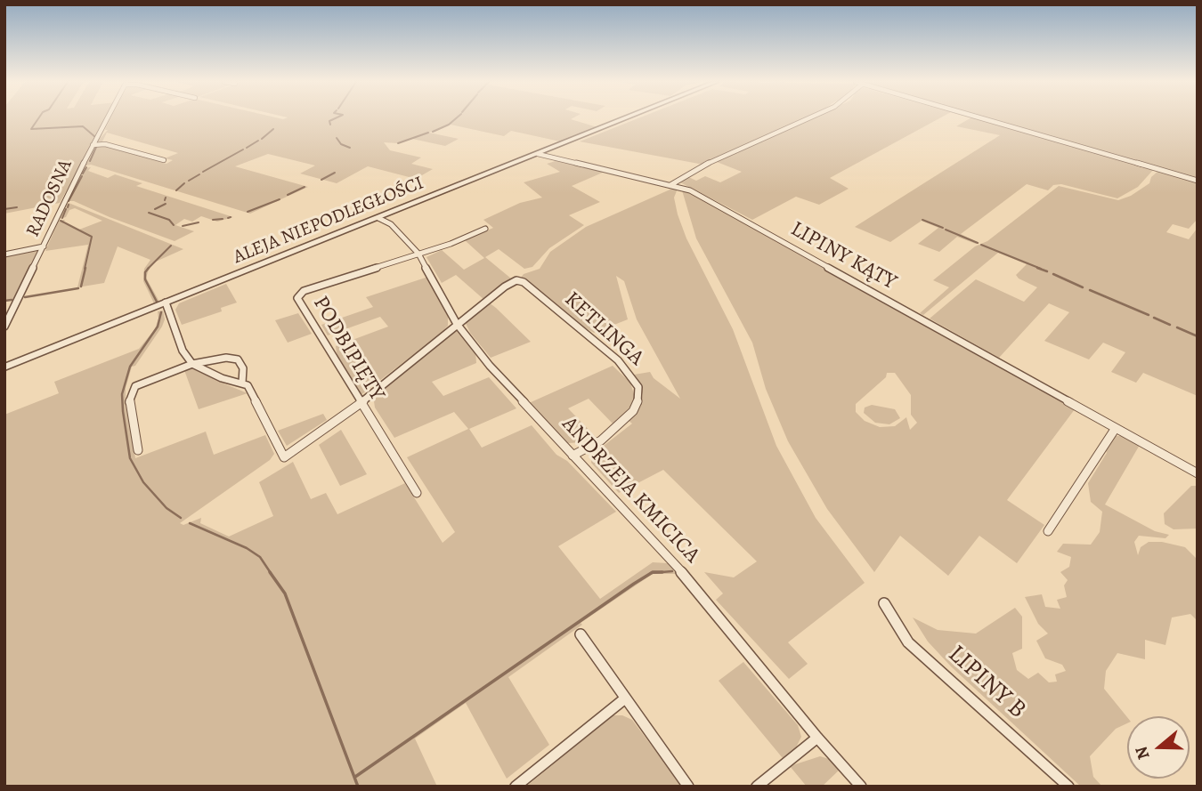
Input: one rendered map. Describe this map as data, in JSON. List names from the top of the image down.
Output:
{
  "streets": {
    "street": [
      "RADOSNA",
      "ALEJA NIEPODLEGŁOŚCI",
      "LIPINY KĄTY",
      "KETLINGA",
      "PODBIPIĘTY",
      "ANDRZEJA KMICICA",
      "LIPINY B"
    ]
  },
  "crossings": [
    ["ALEJA NIEPODLEGŁOŚCI", "LIPINY KĄTY"],
    ["ALEJA NIEPODLEGŁOŚCI", "ANDRZEJA KMICICA"],
    ["KETLINGA", "ANDRZEJA KMICICA"],
    ["PODBIPIĘTY", "ANDRZEJA KMICICA"]
  ],
  "north": "left"
}
